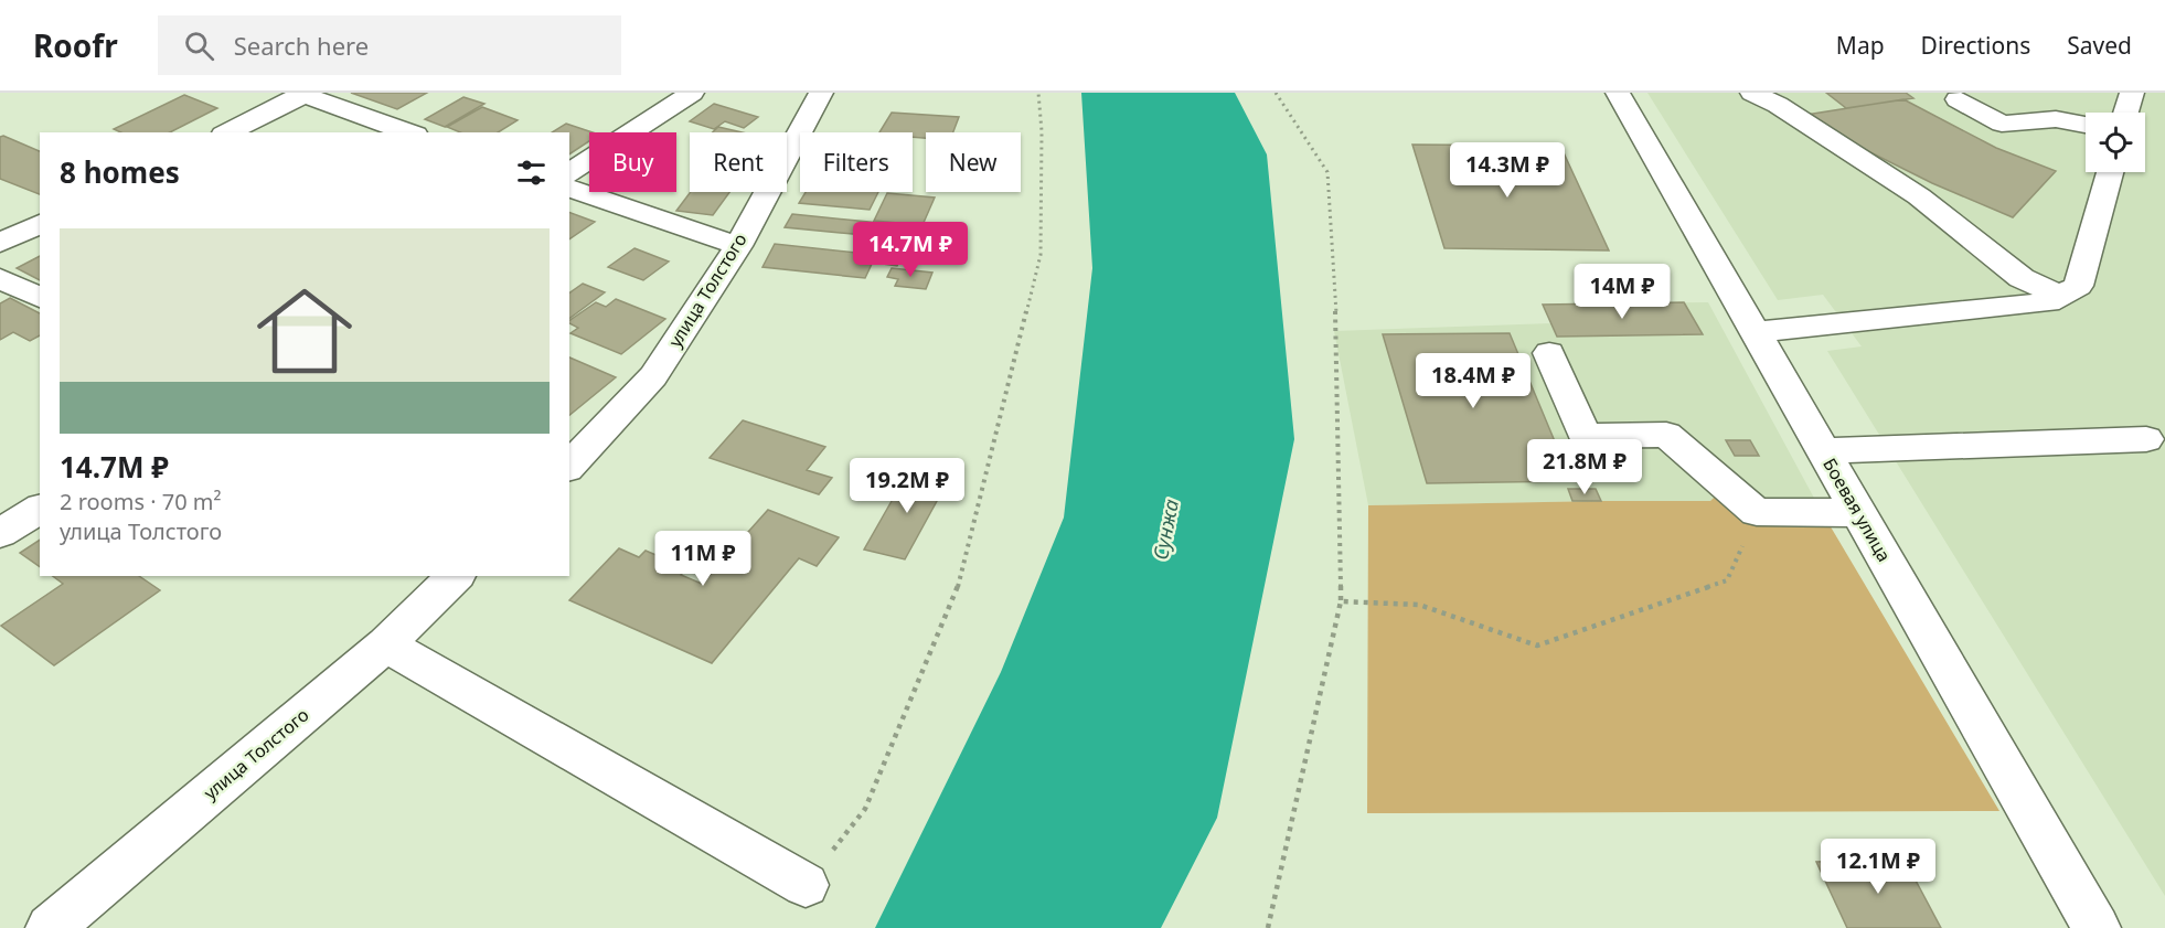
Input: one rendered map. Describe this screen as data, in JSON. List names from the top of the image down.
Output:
{
  "streets": {
    "street": ["улица Толстого", "Боевая улица"]
  },
  "water": ["Сунжа"],
  "page": {
    "header": "Roofr",
    "search": "Search here",
    "nav": ["Map", "Directions", "Saved"],
    "chip": [
      "Buy",
      "Rent",
      "Filters",
      "New"
    ],
    "heading": "8 homes",
    "price": [
      "14.3M ₽",
      "14.7M ₽",
      "14M ₽",
      "18.4M ₽",
      "21.8M ₽",
      "19.2M ₽",
      "11M ₽",
      "12.1M ₽"
    ],
    "list": [
      {
        "name": "14.7M ₽",
        "note": "2 rooms · 70 m² · улица Толстого"
      }
    ]
  }
}
